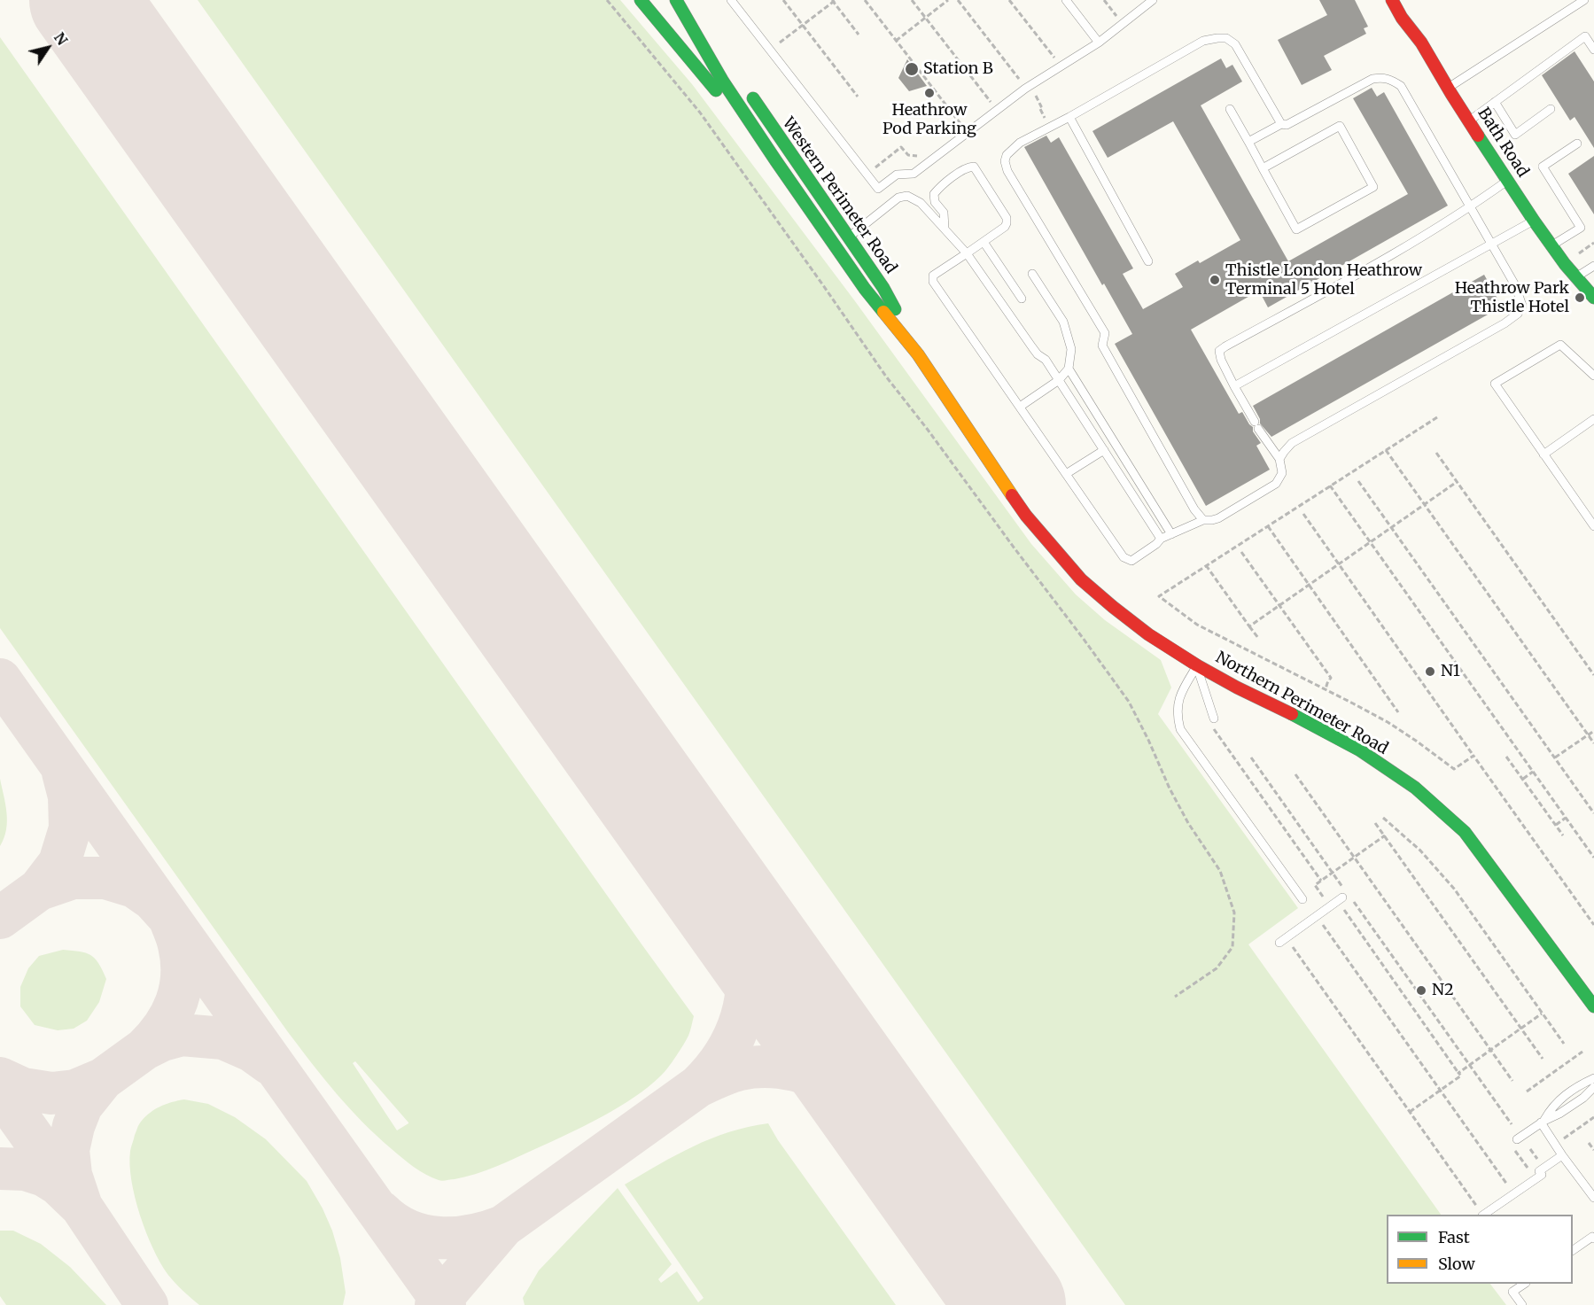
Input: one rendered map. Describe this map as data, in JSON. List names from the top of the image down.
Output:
{
  "streets": {
    "street": ["Bath Road", "Western Perimeter Road", "Northern Perimeter Road"]
  },
  "crossings": [
    ["Western Perimeter Road", "Northern Perimeter Road"]
  ],
  "places": [
    "Station B",
    "Heathrow Pod Parking",
    "Thistle London Heathrow Terminal 5 Hotel",
    "Heathrow Park Thistle Hotel",
    "N1",
    "N2"
  ],
  "legend": ["Fast", "Slow"],
  "north": "top right"
}
